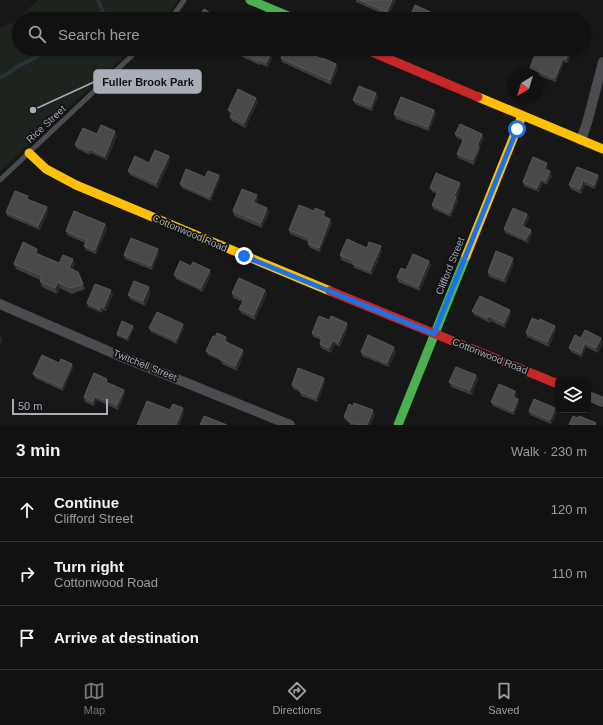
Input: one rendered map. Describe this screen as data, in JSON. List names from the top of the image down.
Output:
{
  "streets": {
    "street": ["Cottonwood Road", "Clifford Street", "Twitchell Street"],
    "lane": ["Rice Street"]
  },
  "crossings": [
    ["Rice Street", "Cottonwood Road"],
    ["Cottonwood Road", "Clifford Street"]
  ],
  "places": ["Fuller Brook Park"],
  "scale_bar": "50 m",
  "north": "bottom left",
  "page": {
    "search": "Search here",
    "scale": "50 m",
    "heading": ["3 min", "Walk · 230 m"],
    "list": [
      ["Continue", "Clifford Street", "120 m"],
      ["Turn right", "Cottonwood Road", "110 m"],
      "Arrive at destination"
    ],
    "nav": ["Map", "Directions", "Saved"]
  }
}
